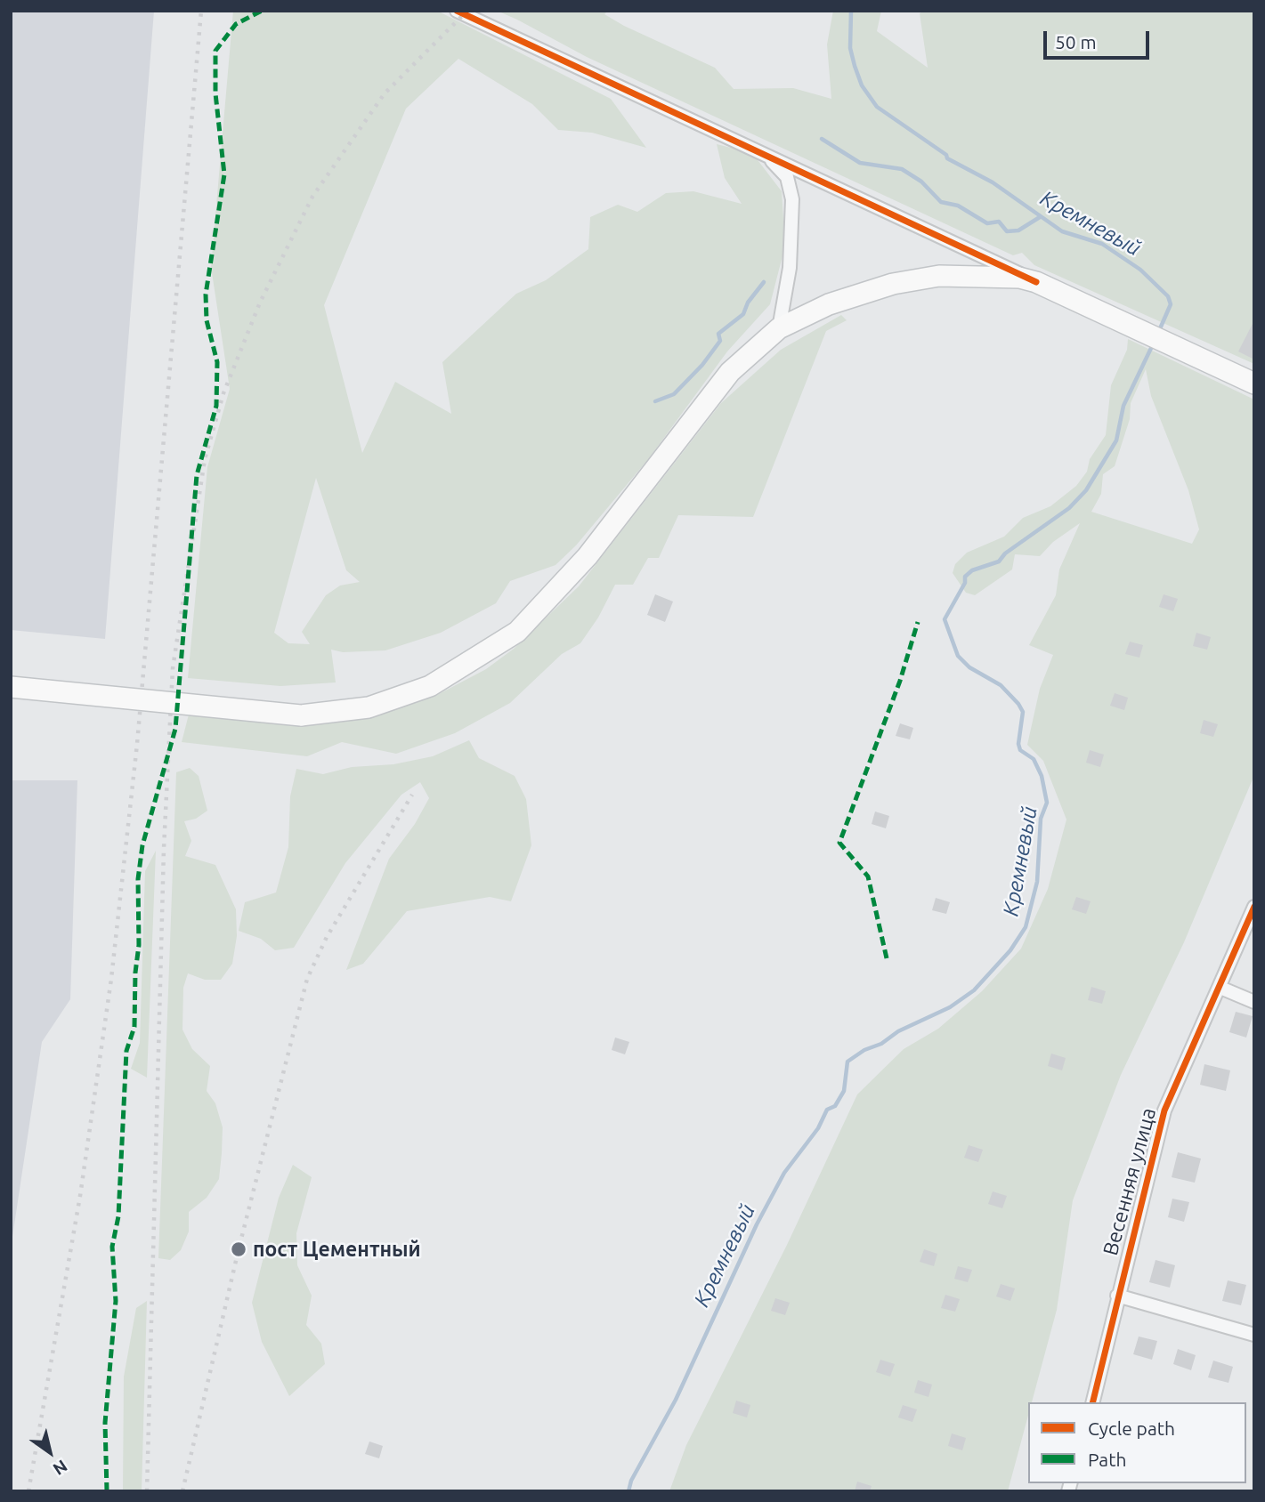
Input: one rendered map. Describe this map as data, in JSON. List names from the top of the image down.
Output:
{
  "streets": {
    "street": ["Весенняя улица"]
  },
  "water": ["Кремневый"],
  "places": ["пост Цементный"],
  "legend": ["Cycle path", "Path"],
  "scale_bar": "50 m",
  "north": "bottom right"
}
